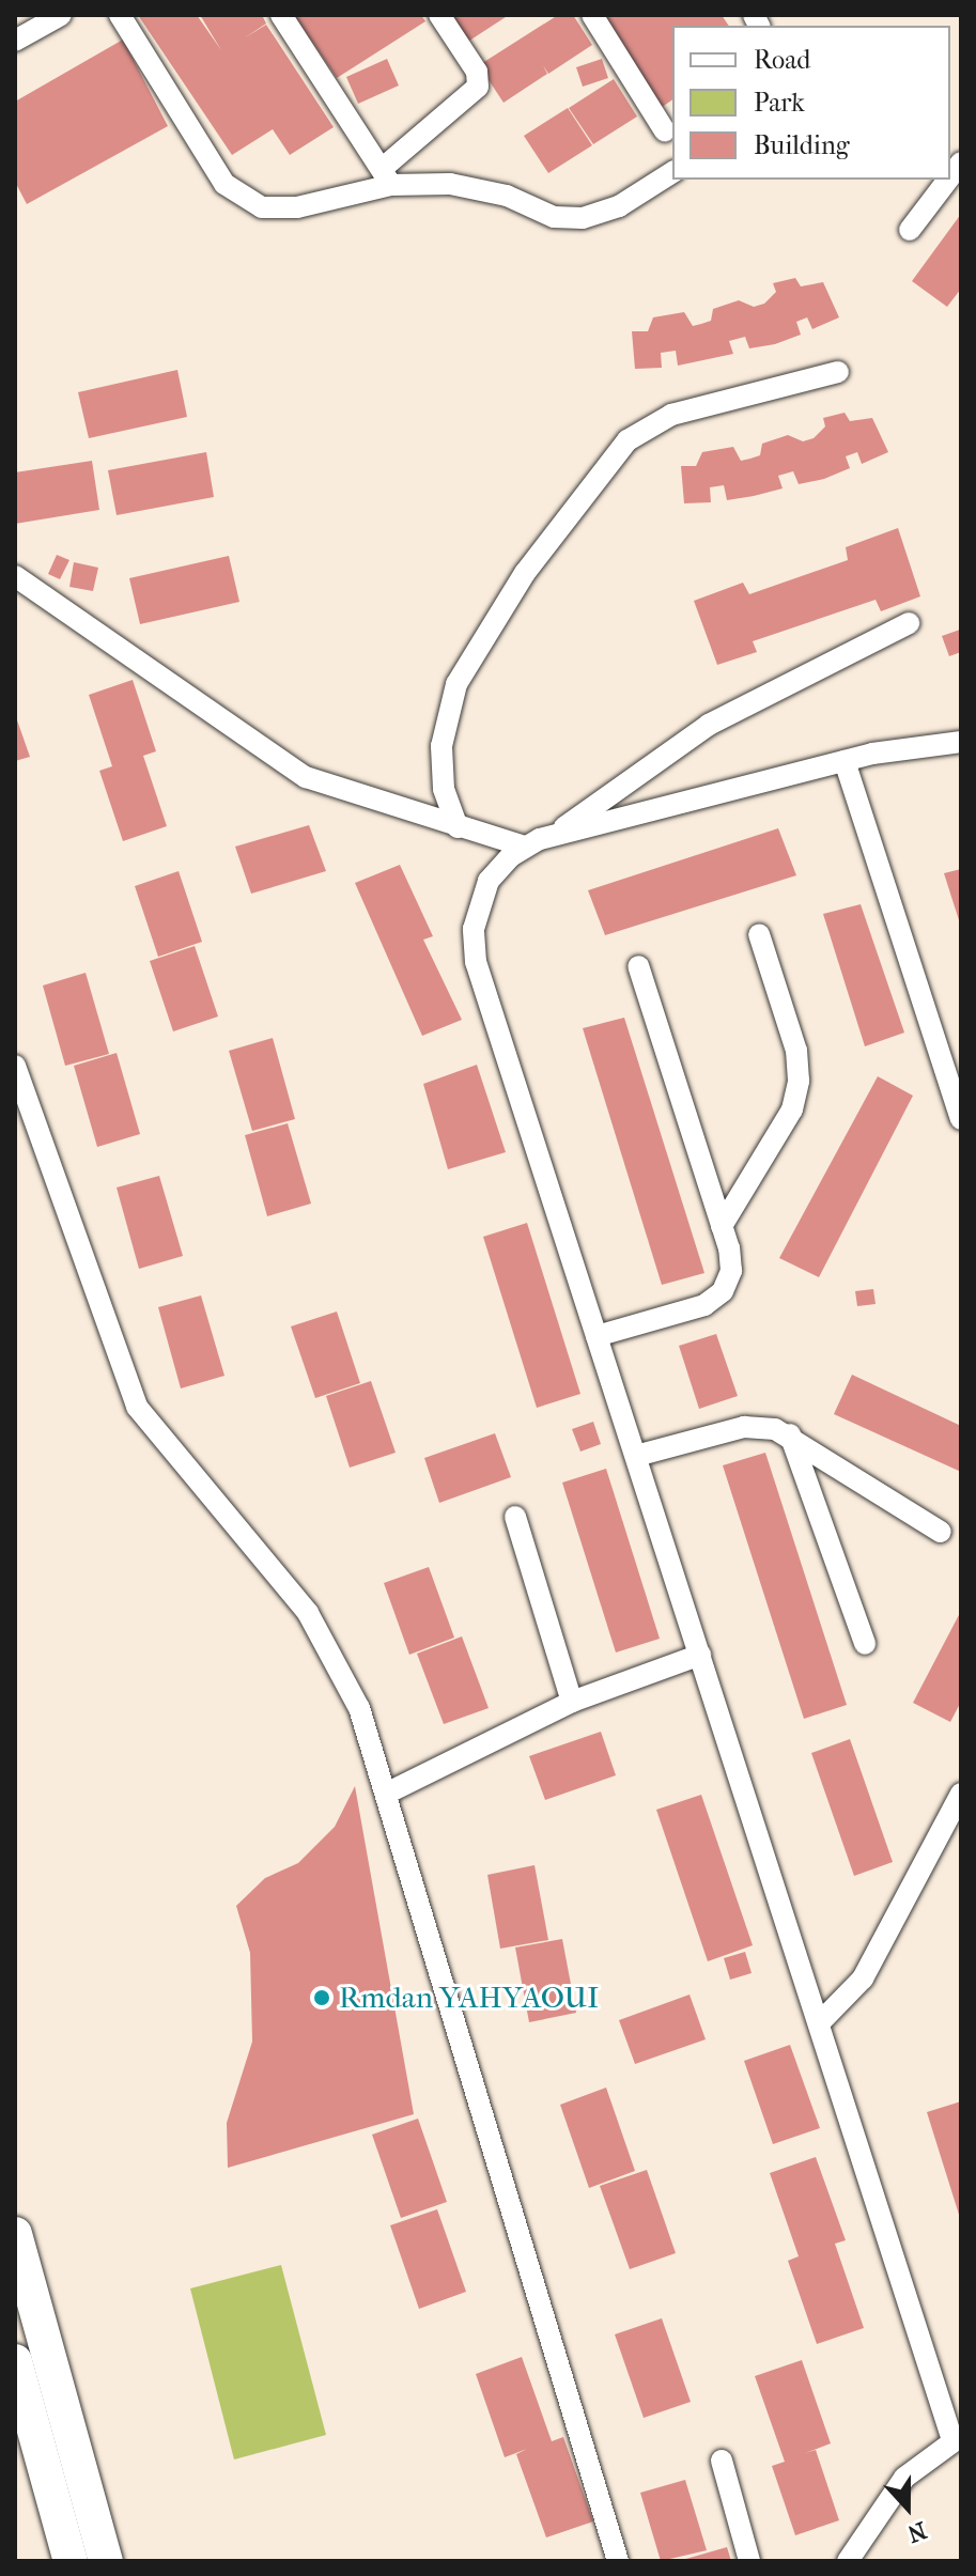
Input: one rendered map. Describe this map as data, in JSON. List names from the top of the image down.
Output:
{
  "places": ["Rmdan YAHYAOUI"],
  "legend": ["Road", "Park", "Building"],
  "north": "bottom"
}
